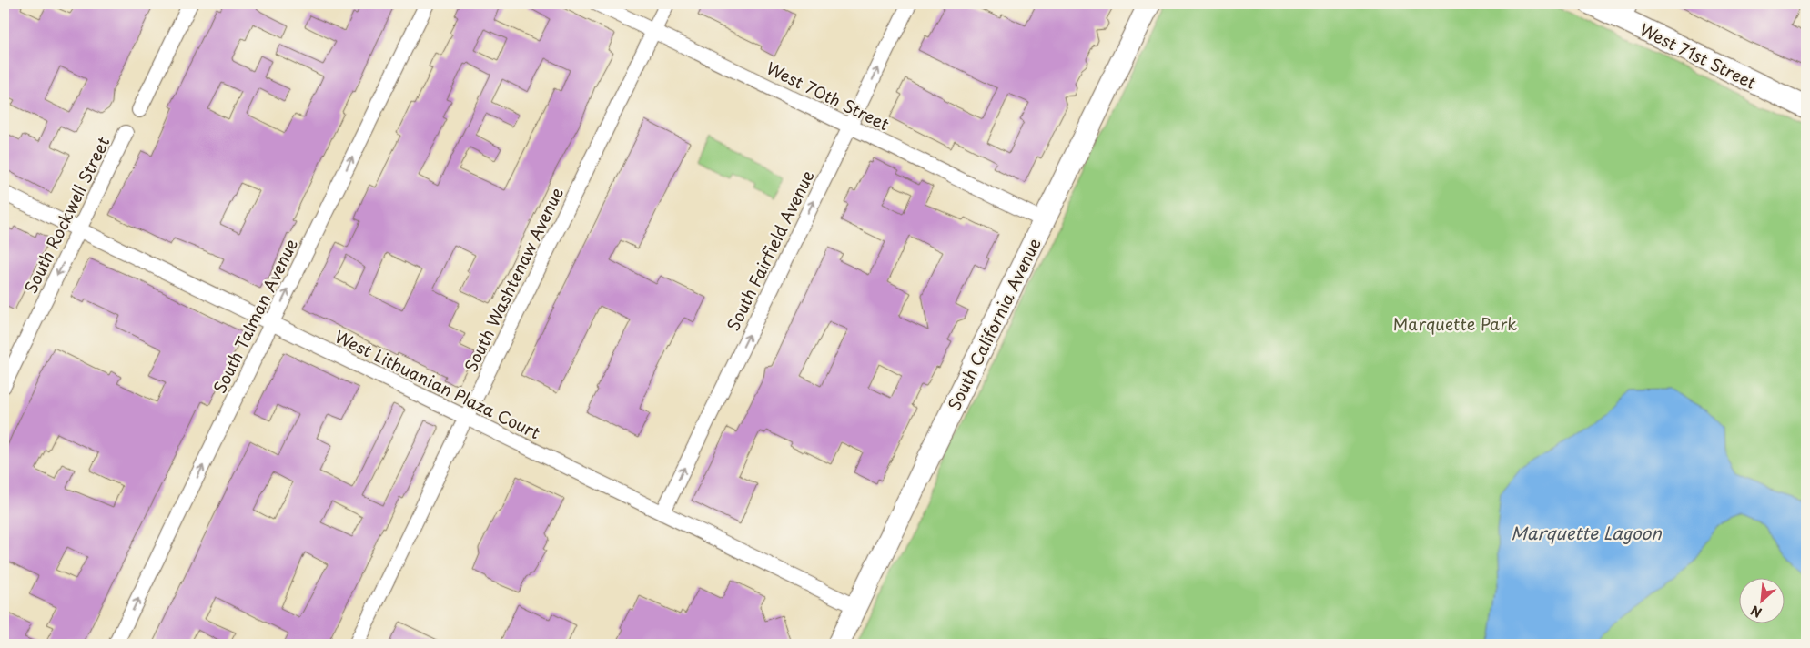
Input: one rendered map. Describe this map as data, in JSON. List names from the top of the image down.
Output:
{
  "streets": {
    "street": [
      "West 71st Street",
      "West 70th Street",
      "South Rockwell Street",
      "South Fairfield Avenue",
      "South Washtenaw Avenue",
      "South Talman Avenue",
      "South California Avenue",
      "West Lithuanian Plaza Court"
    ]
  },
  "crossings": [
    ["West 70th Street", "South Fairfield Avenue"],
    ["West 70th Street", "South Washtenaw Avenue"],
    ["West 70th Street", "South California Avenue"],
    ["South Rockwell Street", "West Lithuanian Plaza Court"],
    ["South Fairfield Avenue", "West Lithuanian Plaza Court"],
    ["South Washtenaw Avenue", "West Lithuanian Plaza Court"],
    ["South Talman Avenue", "West Lithuanian Plaza Court"],
    ["South California Avenue", "West Lithuanian Plaza Court"]
  ],
  "one_way": ["South Rockwell Street", "South Fairfield Avenue", "South Talman Avenue"],
  "water": ["Marquette Lagoon"],
  "parks": ["Marquette Park"],
  "north": "bottom left"
}
